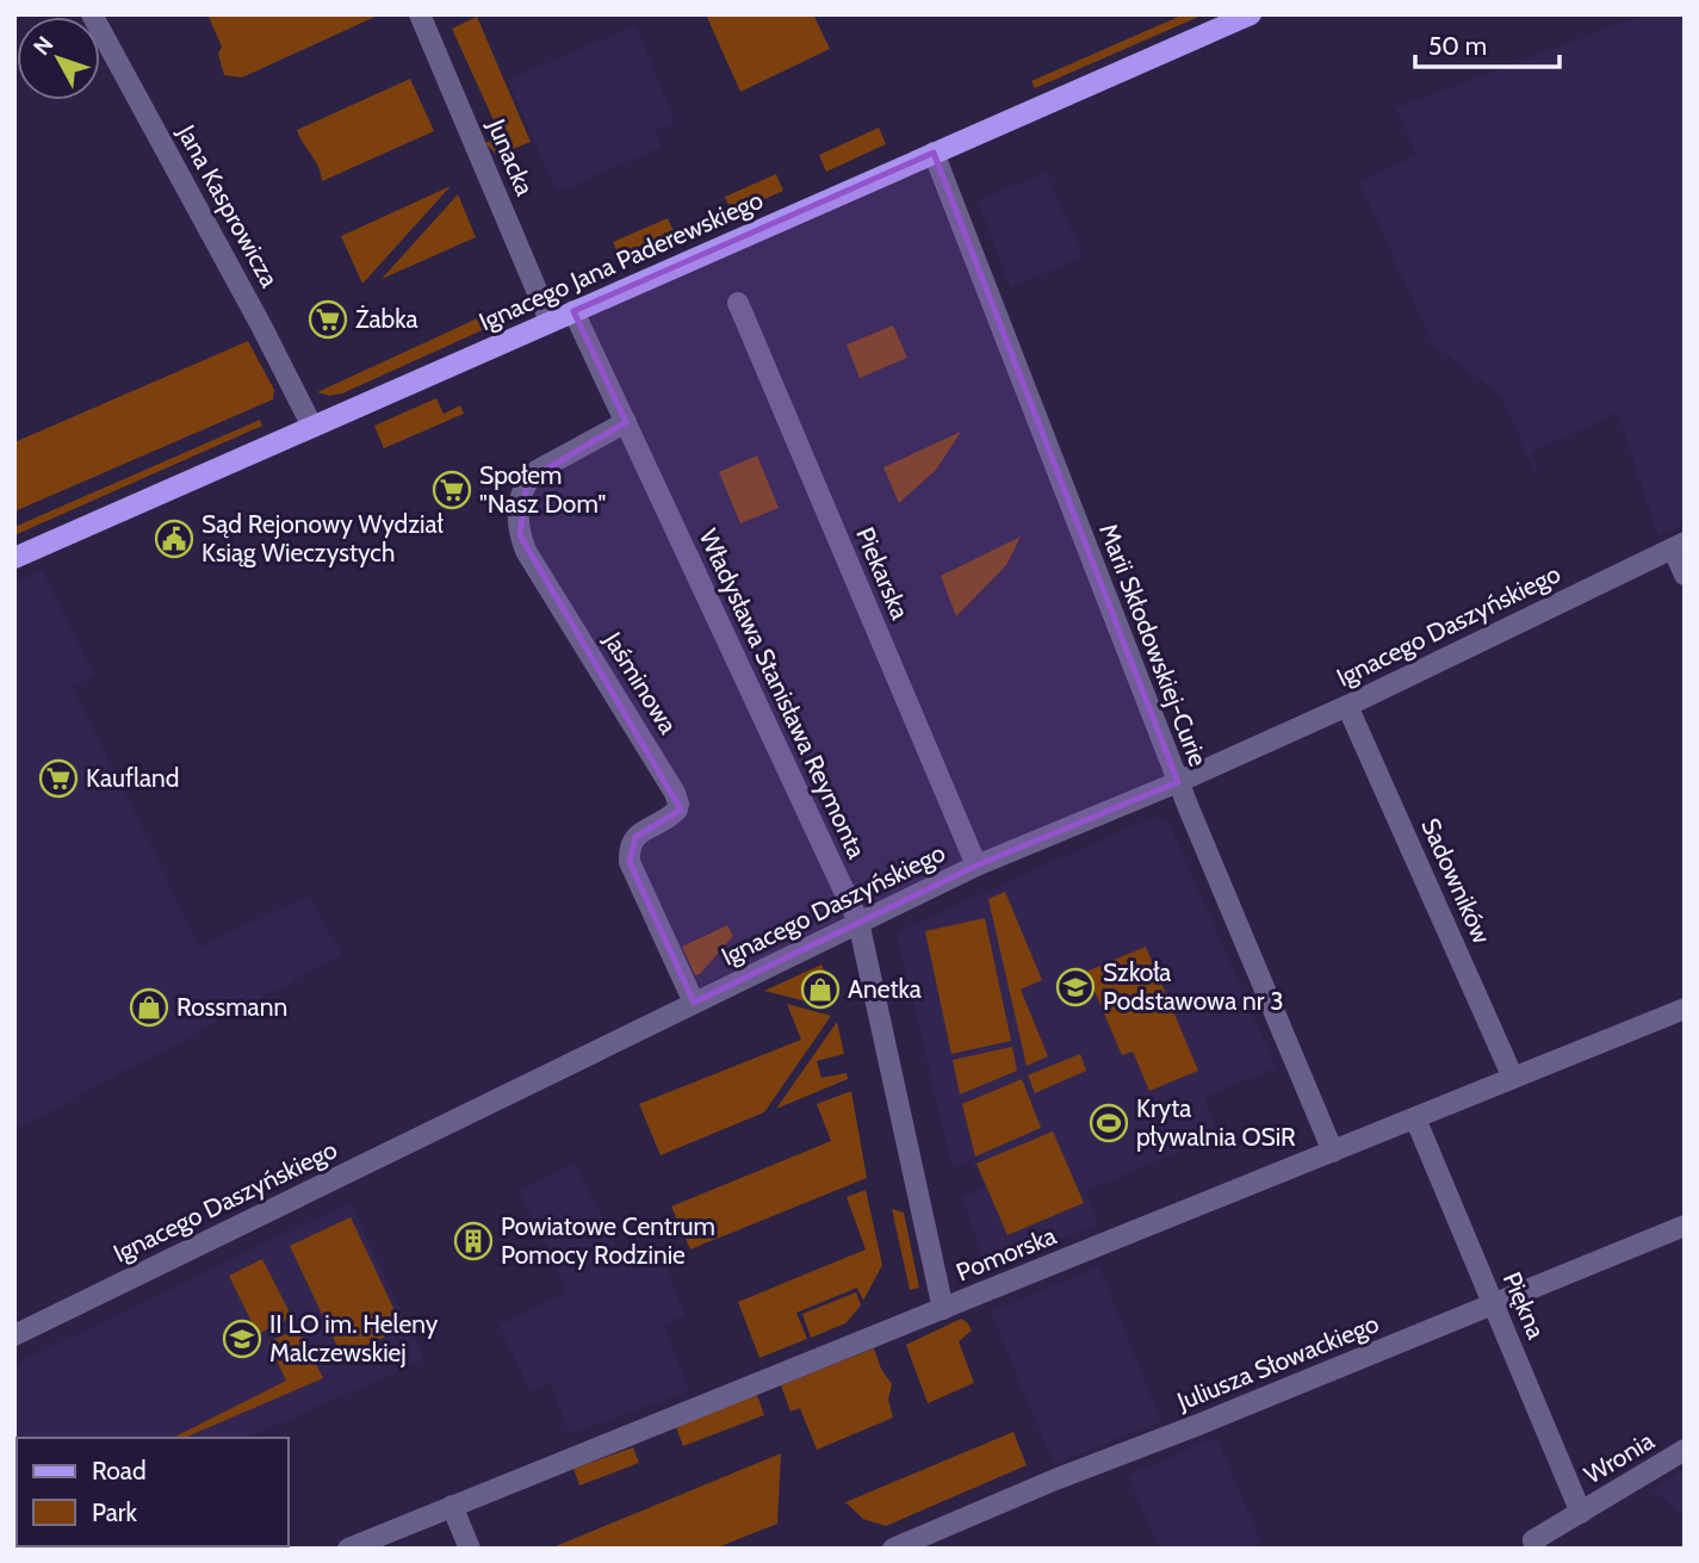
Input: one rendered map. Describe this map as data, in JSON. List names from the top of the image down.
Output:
{
  "streets": {
    "main road": ["Ignacego Jana Paderewskiego"],
    "street": [
      "Junacka",
      "Jana Kasprowicza",
      "Piekarska",
      "Ignacego Daszyńskiego",
      "Marii Skłodowskiej-Curie",
      "Jaśminowa",
      "Władysława Stanisława Reymonta",
      "Sadowników",
      "Pomorska",
      "Piękna",
      "Juliusza Słowackiego",
      "Wronia"
    ]
  },
  "crossings": [
    ["Junacka", "Ignacego Jana Paderewskiego"],
    ["Jana Kasprowicza", "Ignacego Jana Paderewskiego"],
    ["Ignacego Jana Paderewskiego", "Marii Skłodowskiej-Curie"],
    ["Ignacego Jana Paderewskiego", "Władysława Stanisława Reymonta"],
    ["Piekarska", "Ignacego Daszyńskiego"],
    ["Ignacego Daszyńskiego", "Marii Skłodowskiej-Curie"],
    ["Ignacego Daszyńskiego", "Jaśminowa"],
    ["Ignacego Daszyńskiego", "Władysława Stanisława Reymonta"],
    ["Ignacego Daszyńskiego", "Sadowników"],
    ["Marii Skłodowskiej-Curie", "Pomorska"],
    ["Jaśminowa", "Władysława Stanisława Reymonta"],
    ["Władysława Stanisława Reymonta", "Pomorska"],
    ["Sadowników", "Pomorska"],
    ["Pomorska", "Piękna"],
    ["Piękna", "Juliusza Słowackiego"],
    ["Piękna", "Wronia"]
  ],
  "places": {
    "supermarket": ["Żabka", "Społem \"Nasz Dom\"", "Kaufland"],
    "public building": ["Sąd Rejonowy Wydział Ksiąg Wieczystych"],
    "school or university": ["Szkoła Podstawowa nr 3", "II LO im. Heleny Malczewskiej"],
    "shop": ["Anetka", "Rossmann"],
    "sports": ["Kryta pływalnia OSiR"],
    "building": ["Powiatowe Centrum Pomocy Rodzinie"]
  },
  "legend": ["Road", "Park"],
  "scale_bar": "50 m",
  "north": "top left"
}
